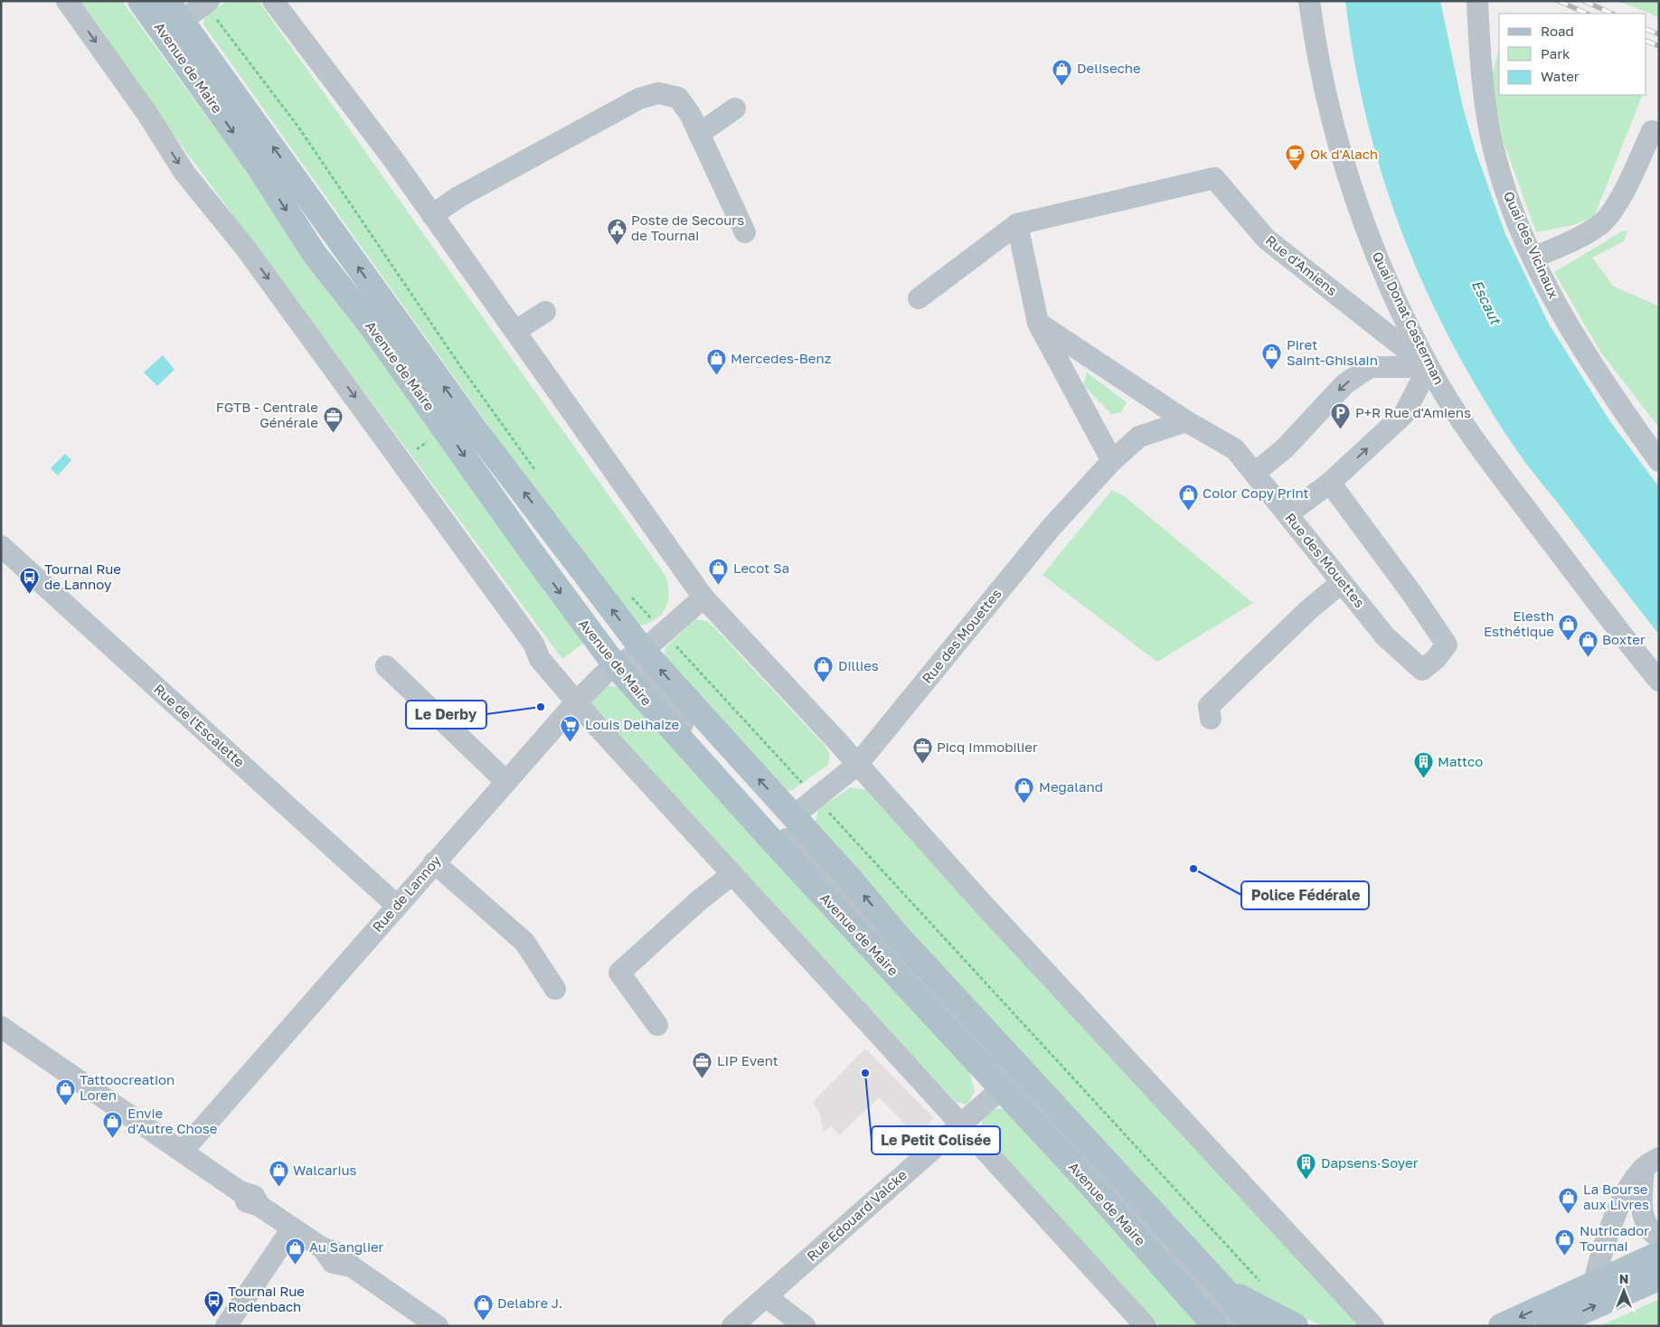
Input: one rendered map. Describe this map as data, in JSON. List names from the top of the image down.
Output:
{
  "streets": {
    "main road": ["Avenue de Maire"],
    "street": [
      "Quai des Vicinaux",
      "Rue d'Amiens",
      "Quai Donat Casterman",
      "Rue des Mouettes",
      "Rue de l'Escalette",
      "Rue de Lannoy",
      "Rue Edouard Valcke"
    ]
  },
  "crossings": [
    ["Avenue de Maire", "Rue de Lannoy"],
    ["Avenue de Maire", "Rue Edouard Valcke"],
    ["Rue d'Amiens", "Quai Donat Casterman"],
    ["Rue de l'Escalette", "Rue de Lannoy"]
  ],
  "water": ["Escaut"],
  "places": {
    "shop": [
      "Deliseche",
      "Piret Saint-Ghislain",
      "Mercedes-Benz",
      "Color Copy Print",
      "Lecot Sa",
      "Elesth Esthétique",
      "Boxter",
      "Dillies",
      "Megaland",
      "Tattoocreation Loren",
      "Envie d'Autre Chose",
      "Walcarius",
      "La Bourse aux Livres",
      "Nutricador Tournai",
      "Au Sanglier",
      "Delabre J."
    ],
    "cafe": ["Ok d'Alach"],
    "public building": ["Poste de Secours de Tournai"],
    "parking": ["P+R Rue d'Amiens"],
    "office": ["FGTB - Centrale Générale", "Picq Immobilier", "LIP Event"],
    "bus stop": ["Tournai Rue de Lannoy", "Tournai Rue Rodenbach"],
    "other": ["Le Derby", "Police Fédérale", "Le Petit Colisée"],
    "supermarket": ["Louis Delhaize"],
    "building": ["Mattco", "Dapsens·Soyer"]
  },
  "legend": ["Road", "Park", "Water"],
  "north": "top"
}
